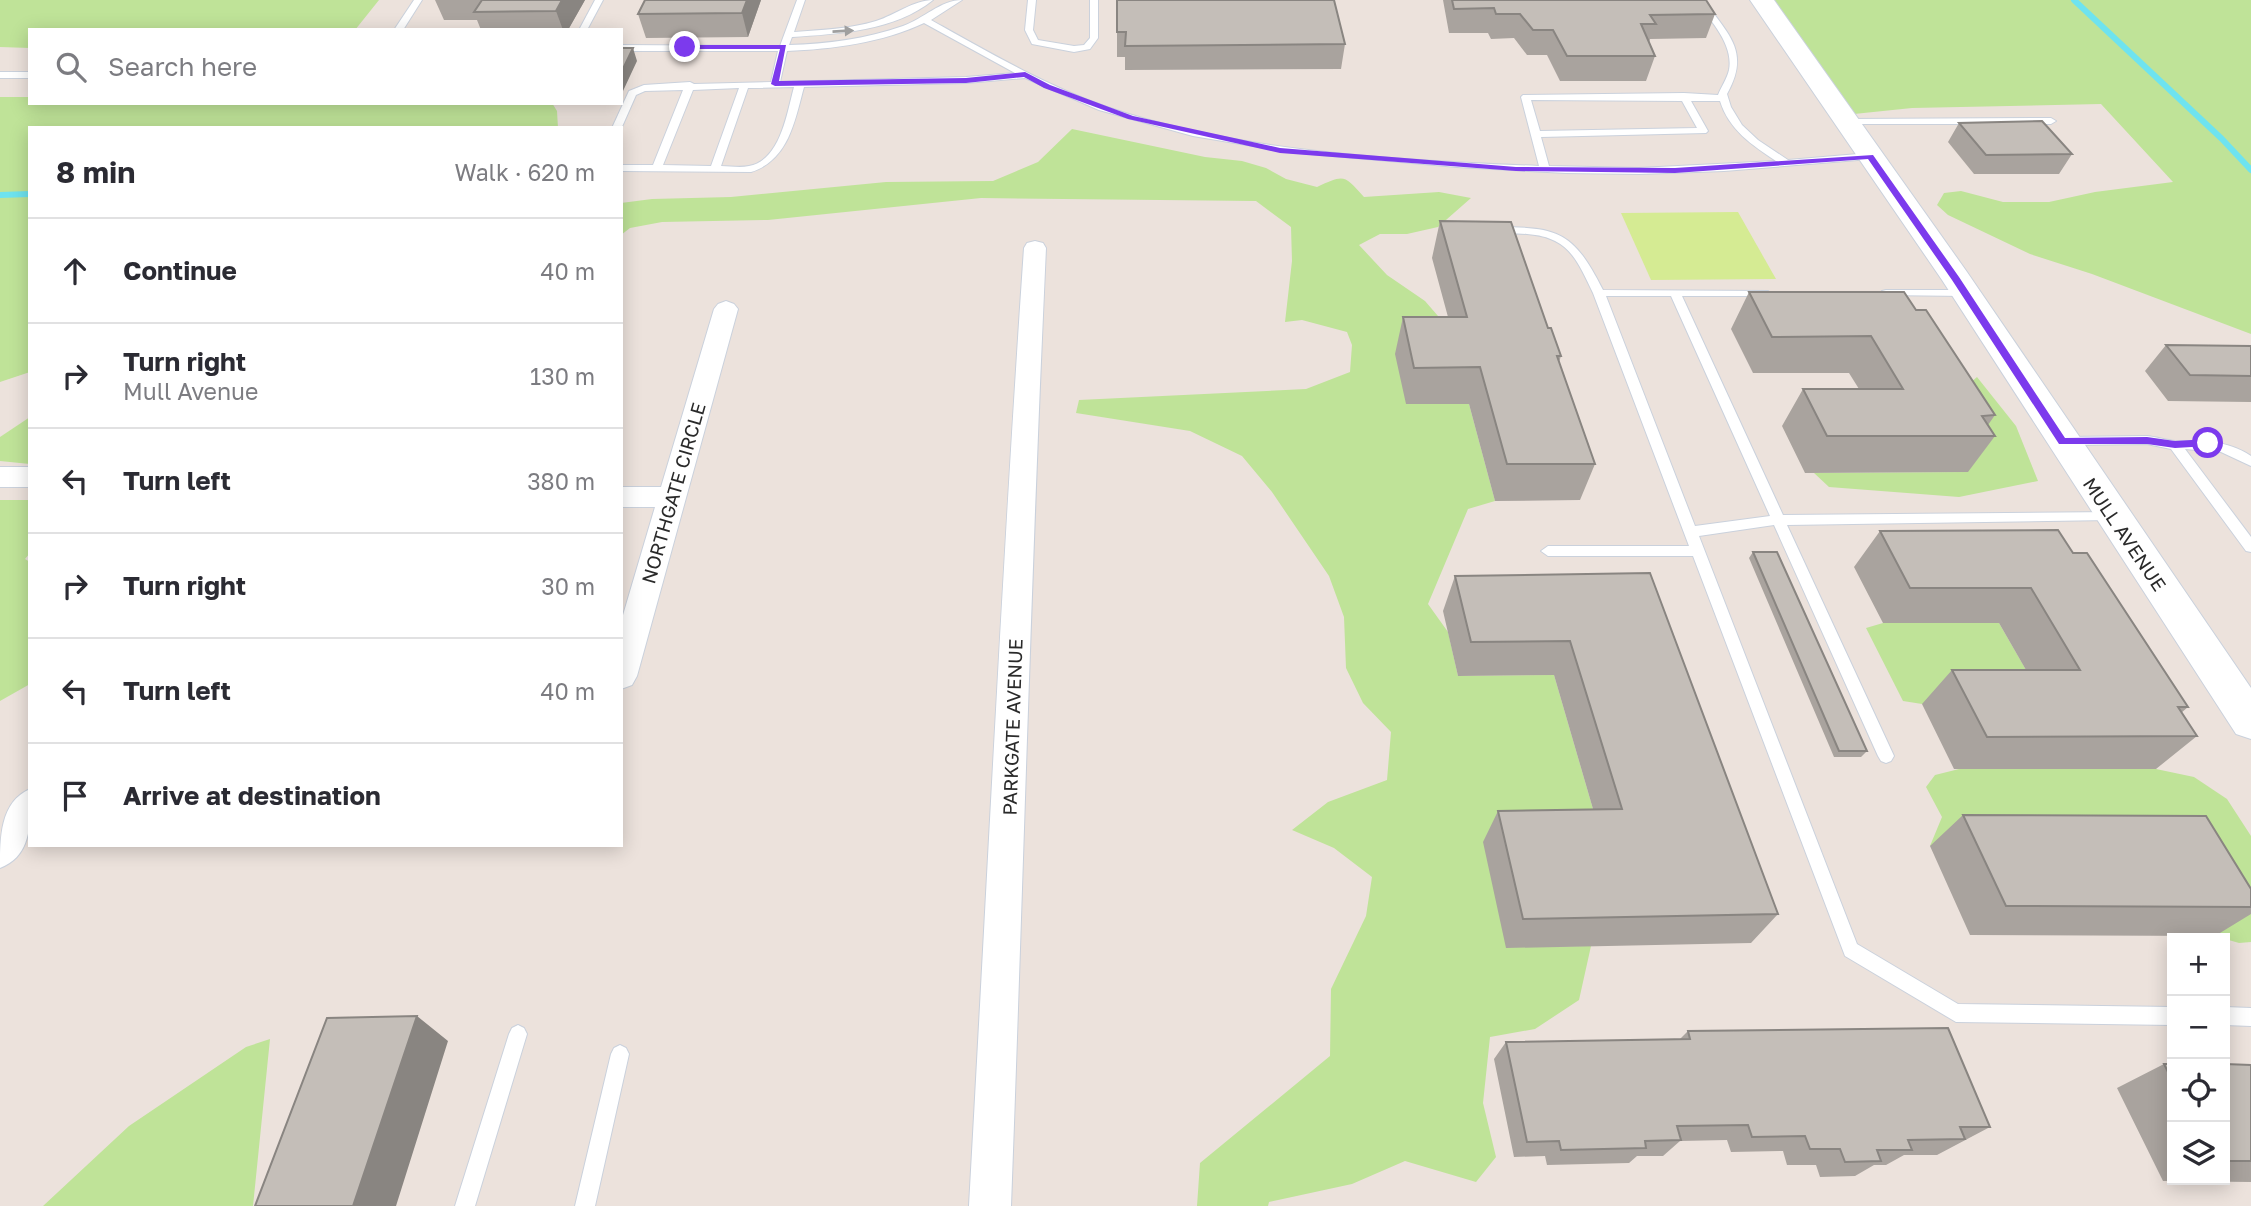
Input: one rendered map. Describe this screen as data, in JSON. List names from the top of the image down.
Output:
{
  "streets": {
    "street": ["NORTHGATE CIRCLE", "MULL AVENUE", "PARKGATE AVENUE"]
  },
  "page": {
    "search": "Search here",
    "heading": ["8 min", "Walk · 620 m"],
    "list": [
      ["Continue", "40 m"],
      ["Turn right", "Mull Avenue", "130 m"],
      ["Turn left", "380 m"],
      ["Turn right", "30 m"],
      ["Turn left", "40 m"],
      "Arrive at destination"
    ],
    "map_buttons": ["+", "−"]
  }
}
